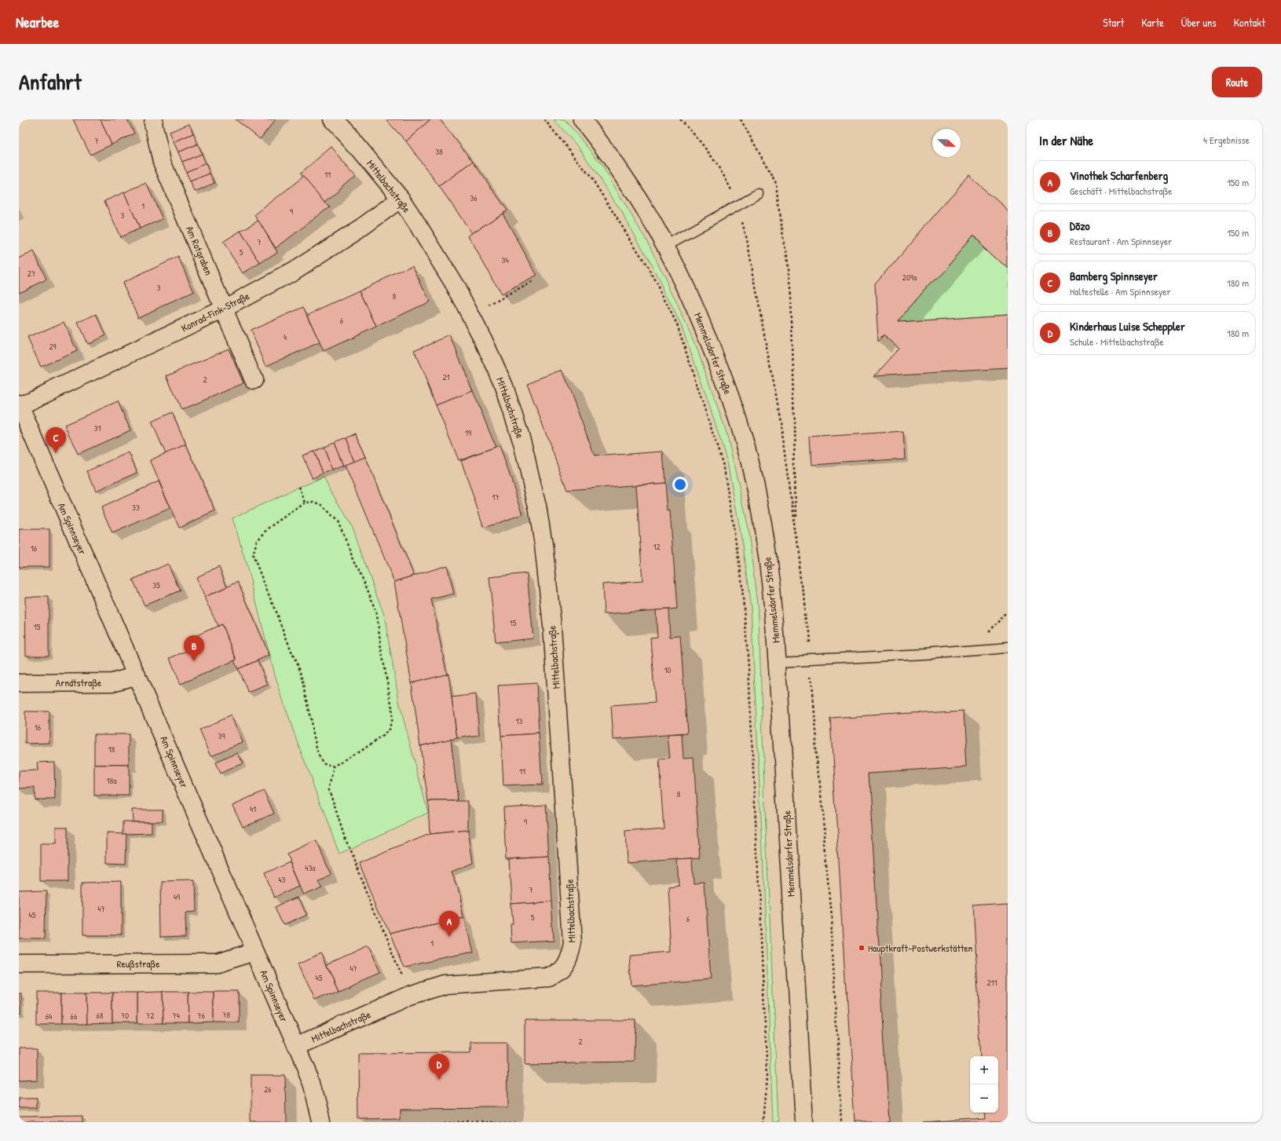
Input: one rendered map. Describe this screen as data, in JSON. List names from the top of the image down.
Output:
{
  "streets": {
    "street": [
      "Mittelbachstraße",
      "Am Rotgraben",
      "Konrad-Fink-Straße",
      "Memmelsdorfer Straße",
      "Am Spinnseyer",
      "Arndtstraße",
      "Reußstraße"
    ]
  },
  "crossings": [
    ["Mittelbachstraße", "Konrad-Fink-Straße"],
    ["Mittelbachstraße", "Am Spinnseyer"],
    ["Am Rotgraben", "Konrad-Fink-Straße"],
    ["Konrad-Fink-Straße", "Am Spinnseyer"],
    ["Am Spinnseyer", "Arndtstraße"],
    ["Am Spinnseyer", "Reußstraße"]
  ],
  "places": ["Hauptkraft-Postwerkstätten"],
  "house_numbers": [
    "7",
    "38",
    "11",
    "36",
    "1",
    "9",
    "3",
    "7",
    "5",
    "34",
    "27",
    "209a",
    "3",
    "8",
    "6",
    "4",
    "29",
    "21",
    "2",
    "31",
    "19",
    "17",
    "33",
    "12",
    "16",
    "35",
    "15",
    "15",
    "10",
    "13",
    "16",
    "39",
    "18",
    "11",
    "18a",
    "8",
    "41",
    "9",
    "43a",
    "43",
    "7",
    "49",
    "47",
    "45",
    "5",
    "6",
    "1",
    "47",
    "45",
    "211",
    "78",
    "68",
    "70",
    "72",
    "74",
    "76",
    "64",
    "66",
    "2",
    "26"
  ],
  "north": "bottom right",
  "page": {
    "header": "Nearbee",
    "nav": [
      "Start",
      "Karte",
      "Über uns",
      "Kontakt"
    ],
    "title": "Anfahrt",
    "buttons": "Route",
    "heading": ["In der Nähe", "4 Ergebnisse"],
    "list": [
      {
        "mark": "A",
        "name": "Vinothek Scharfenberg",
        "note": "Geschäft · Mittelbachstraße",
        "value": "150 m"
      },
      {
        "mark": "B",
        "name": "Dōzo",
        "note": "Restaurant · Am Spinnseyer",
        "value": "150 m"
      },
      {
        "mark": "C",
        "name": "Bamberg Spinnseyer",
        "note": "Haltestelle · Am Spinnseyer",
        "value": "180 m"
      },
      {
        "mark": "D",
        "name": "Kinderhaus Luise Scheppler",
        "note": "Schule · Mittelbachstraße",
        "value": "180 m"
      }
    ],
    "pins": [
      "C",
      "B",
      "A",
      "D"
    ],
    "map_buttons": ["+", "−"]
  }
}
